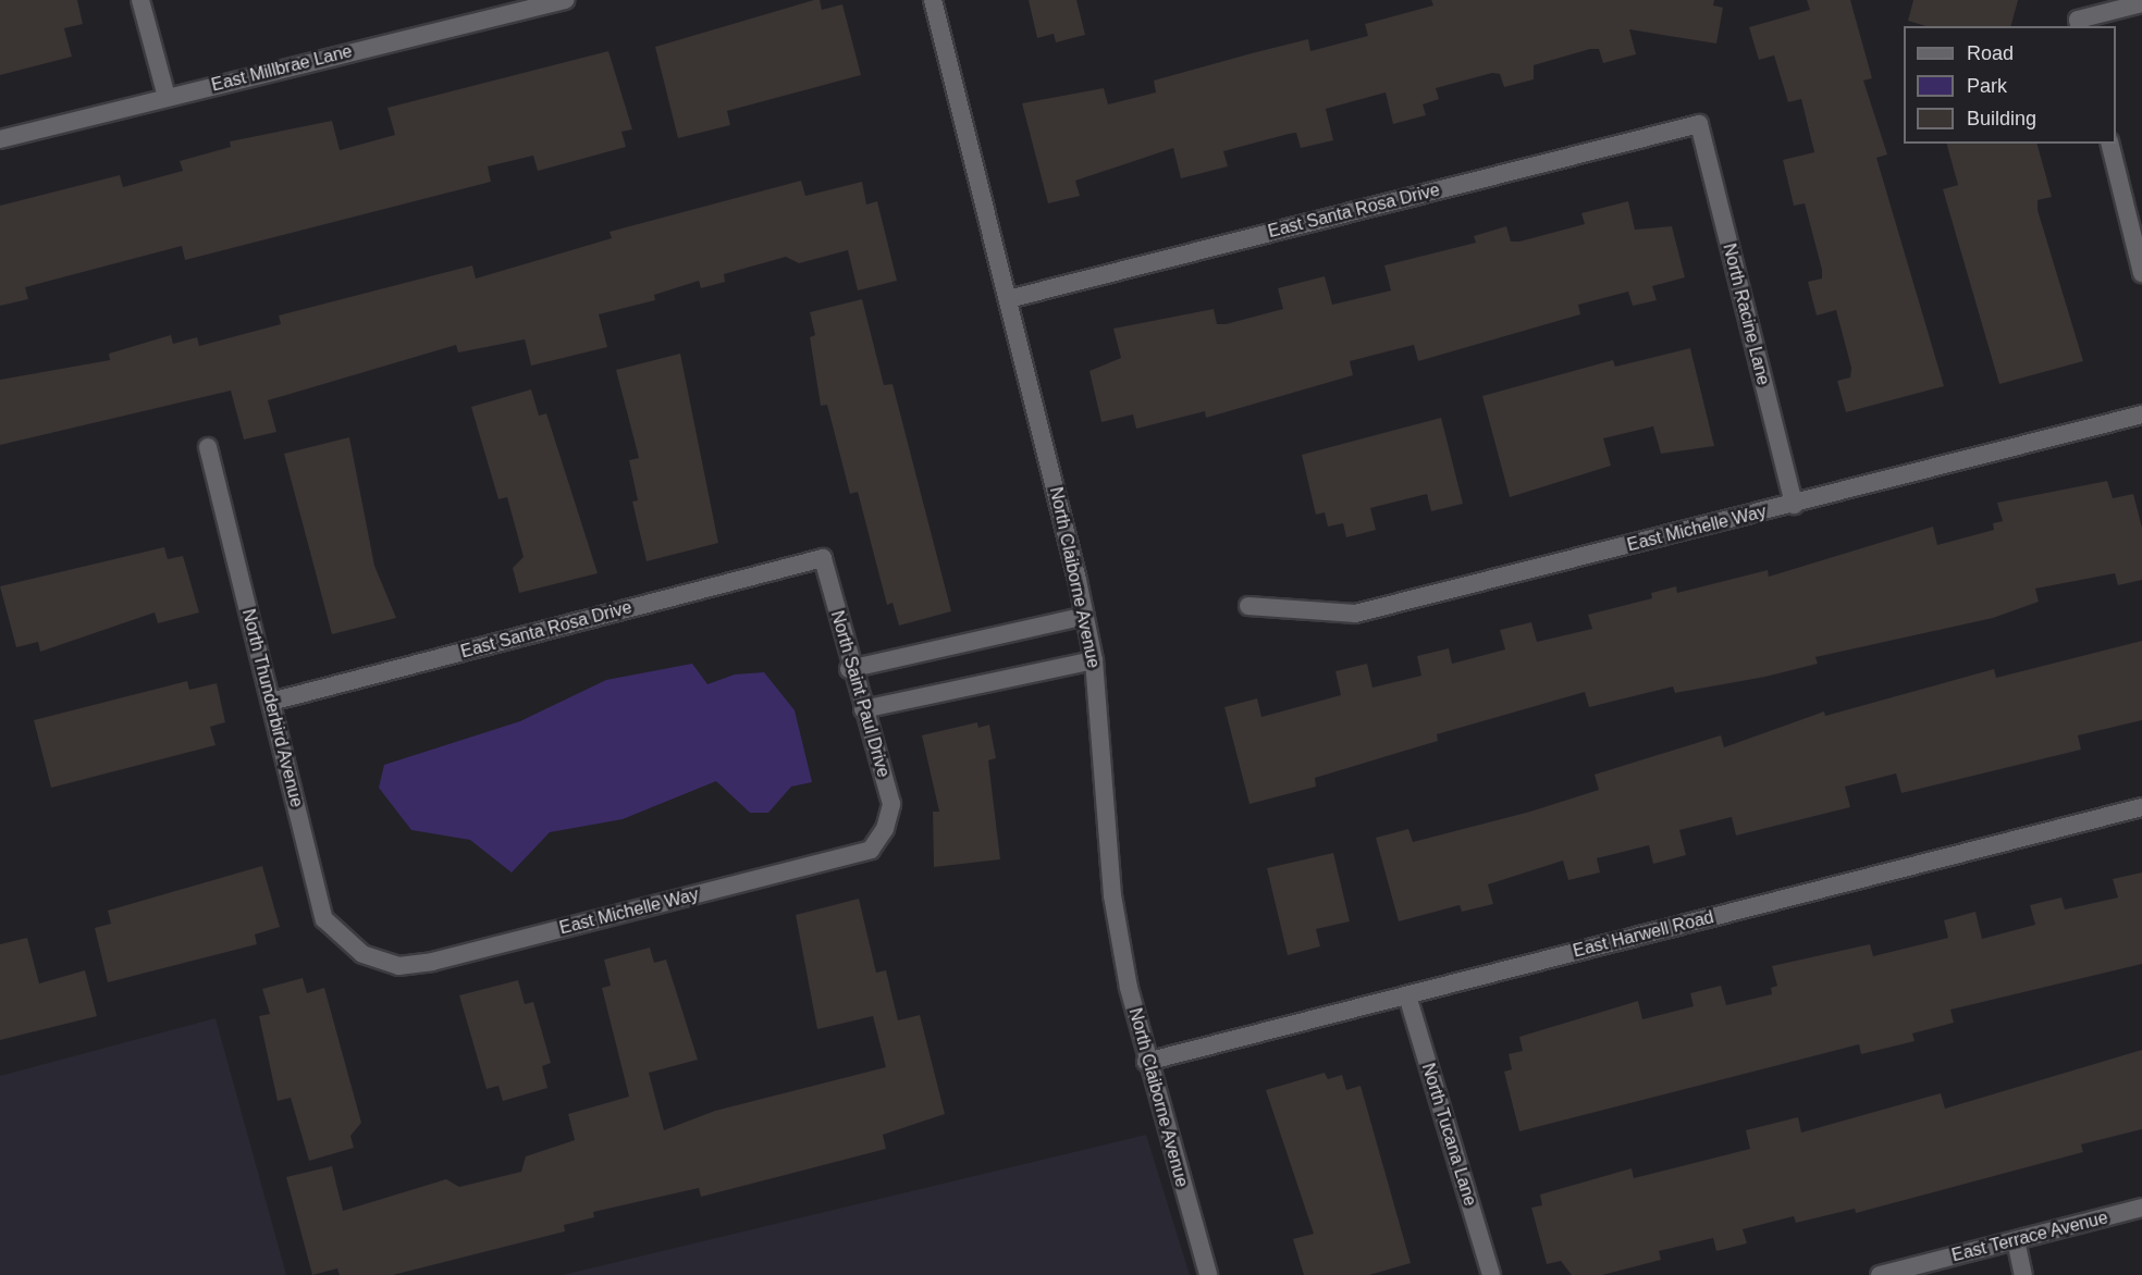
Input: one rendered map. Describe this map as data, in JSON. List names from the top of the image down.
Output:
{
  "streets": {
    "street": [
      "East Millbrae Lane",
      "East Santa Rosa Drive",
      "North Racine Lane",
      "East Michelle Way",
      "North Claiborne Avenue",
      "North Saint Paul Drive",
      "North Thunderbird Avenue",
      "East Harwell Road",
      "North Tucana Lane",
      "East Terrace Avenue"
    ]
  },
  "crossings": [
    ["East Santa Rosa Drive", "North Racine Lane"],
    ["East Santa Rosa Drive", "North Claiborne Avenue"],
    ["East Santa Rosa Drive", "North Saint Paul Drive"],
    ["East Santa Rosa Drive", "North Thunderbird Avenue"],
    ["North Racine Lane", "East Michelle Way"],
    ["East Michelle Way", "North Saint Paul Drive"],
    ["East Michelle Way", "North Thunderbird Avenue"],
    ["North Claiborne Avenue", "East Harwell Road"],
    ["East Harwell Road", "North Tucana Lane"]
  ],
  "legend": ["Road", "Park", "Building"]
}
